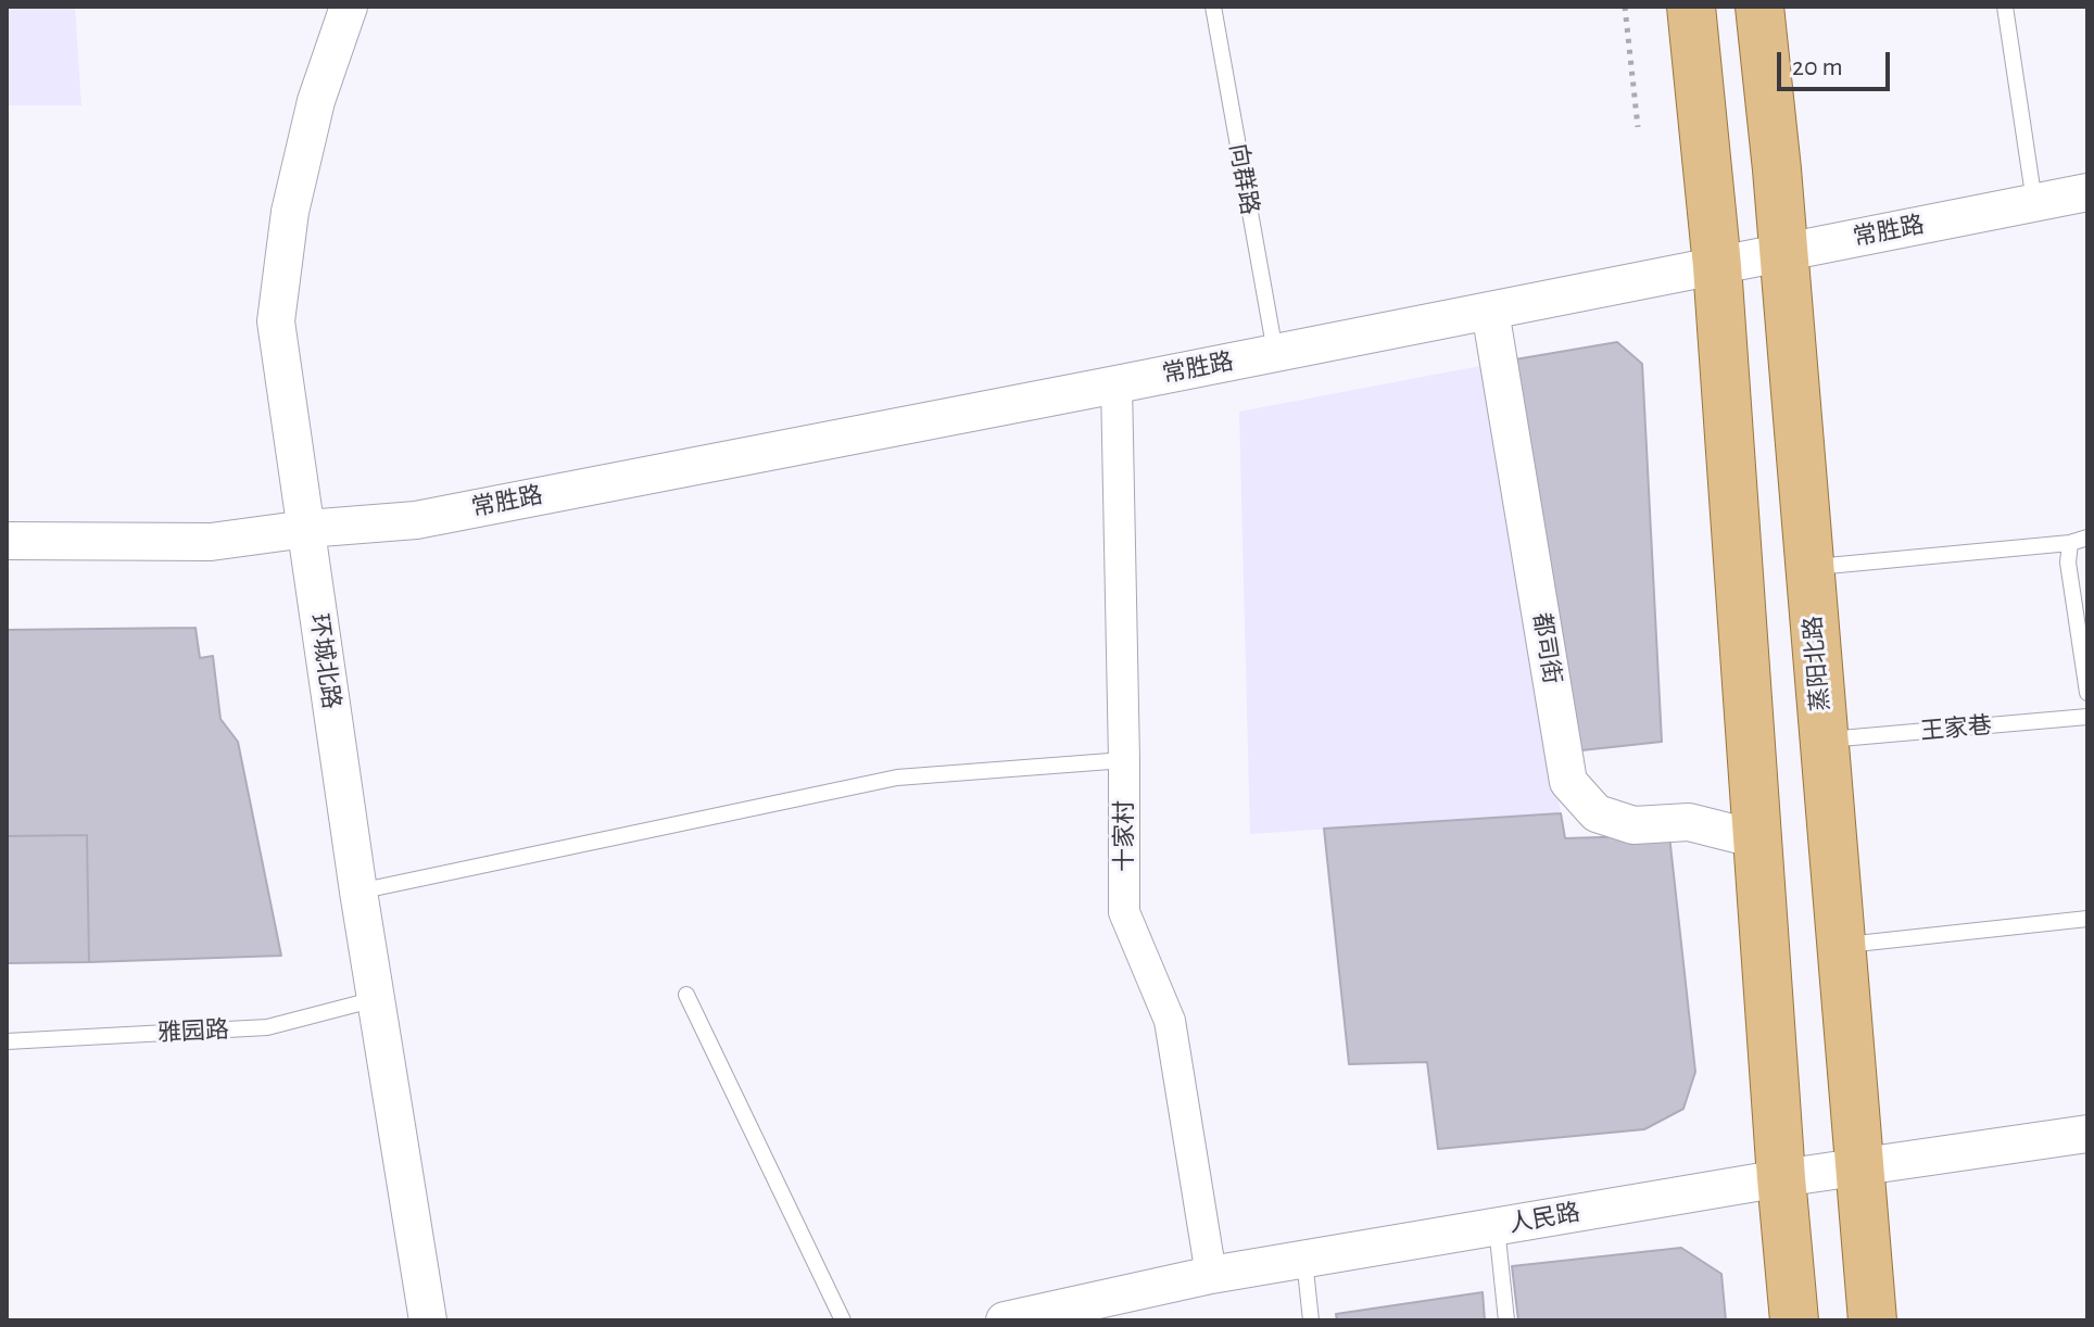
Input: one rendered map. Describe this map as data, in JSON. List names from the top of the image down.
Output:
{
  "streets": {
    "main road": ["蒸阳北路"],
    "street": [
      "常胜路",
      "都司街",
      "环城北路",
      "十家村",
      "人民路"
    ],
    "lane": ["向群路", "王家巷", "雅园路"]
  },
  "crossings": [
    ["向群路", "常胜路"],
    ["常胜路", "都司街"],
    ["常胜路", "环城北路"],
    ["常胜路", "蒸阳北路"],
    ["常胜路", "十家村"],
    ["环城北路", "雅园路"],
    ["蒸阳北路", "王家巷"],
    ["蒸阳北路", "人民路"],
    ["十家村", "人民路"]
  ],
  "scale_bar": "20 m"
}
